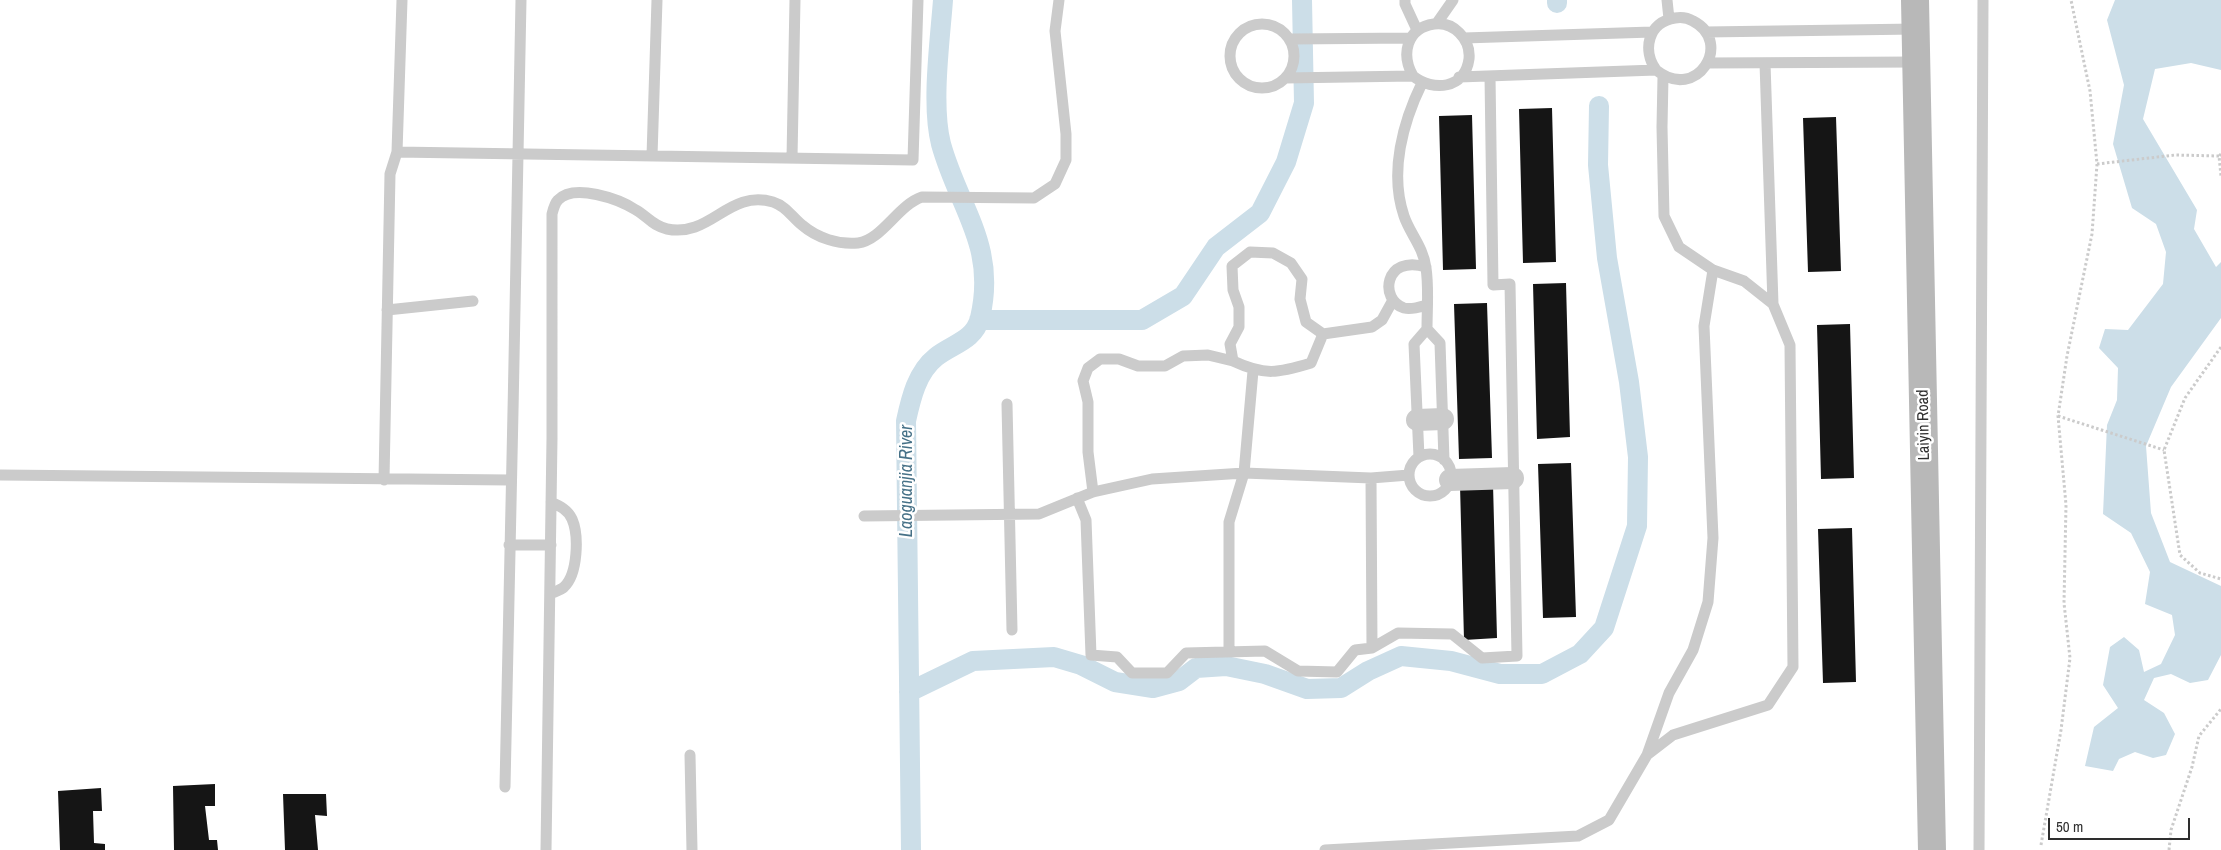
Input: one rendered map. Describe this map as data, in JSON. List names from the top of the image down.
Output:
{
  "streets": {
    "street": ["Laiyin Road"]
  },
  "water": ["Laoguanjia River"],
  "scale_bar": "50 m"
}
